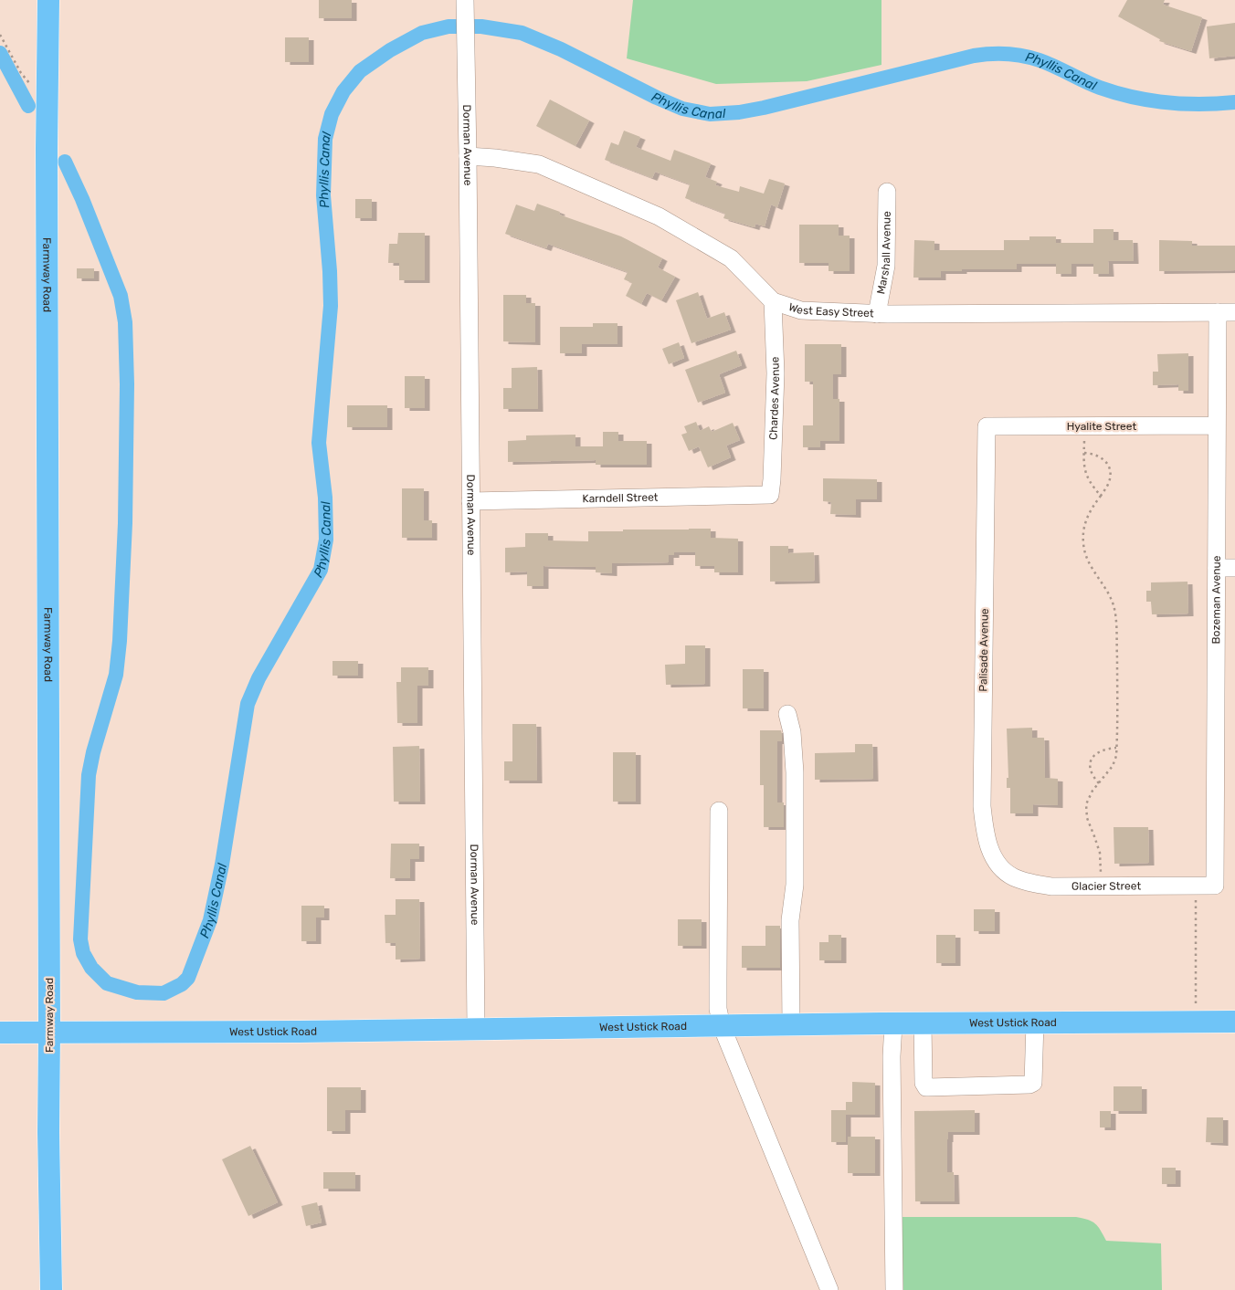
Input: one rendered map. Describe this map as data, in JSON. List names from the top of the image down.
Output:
{
  "streets": {
    "main road": ["Farmway Road", "West Ustick Road"],
    "street": [
      "Dorman Avenue",
      "Marshall Avenue",
      "West Easy Street",
      "Chardes Avenue",
      "Hyalite Street",
      "Karndell Street",
      "Bozeman Avenue",
      "Palisade Avenue",
      "Glacier Street"
    ]
  },
  "crossings": [
    ["Dorman Avenue", "West Easy Street"],
    ["Dorman Avenue", "Karndell Street"],
    ["Dorman Avenue", "West Ustick Road"],
    ["Marshall Avenue", "West Easy Street"],
    ["Farmway Road", "West Ustick Road"],
    ["West Easy Street", "Chardes Avenue"],
    ["West Easy Street", "Bozeman Avenue"],
    ["Chardes Avenue", "Karndell Street"],
    ["Hyalite Street", "Bozeman Avenue"],
    ["Hyalite Street", "Palisade Avenue"],
    ["Bozeman Avenue", "Glacier Street"],
    ["Palisade Avenue", "Glacier Street"]
  ],
  "water": ["Phyllis Canal"]
}
